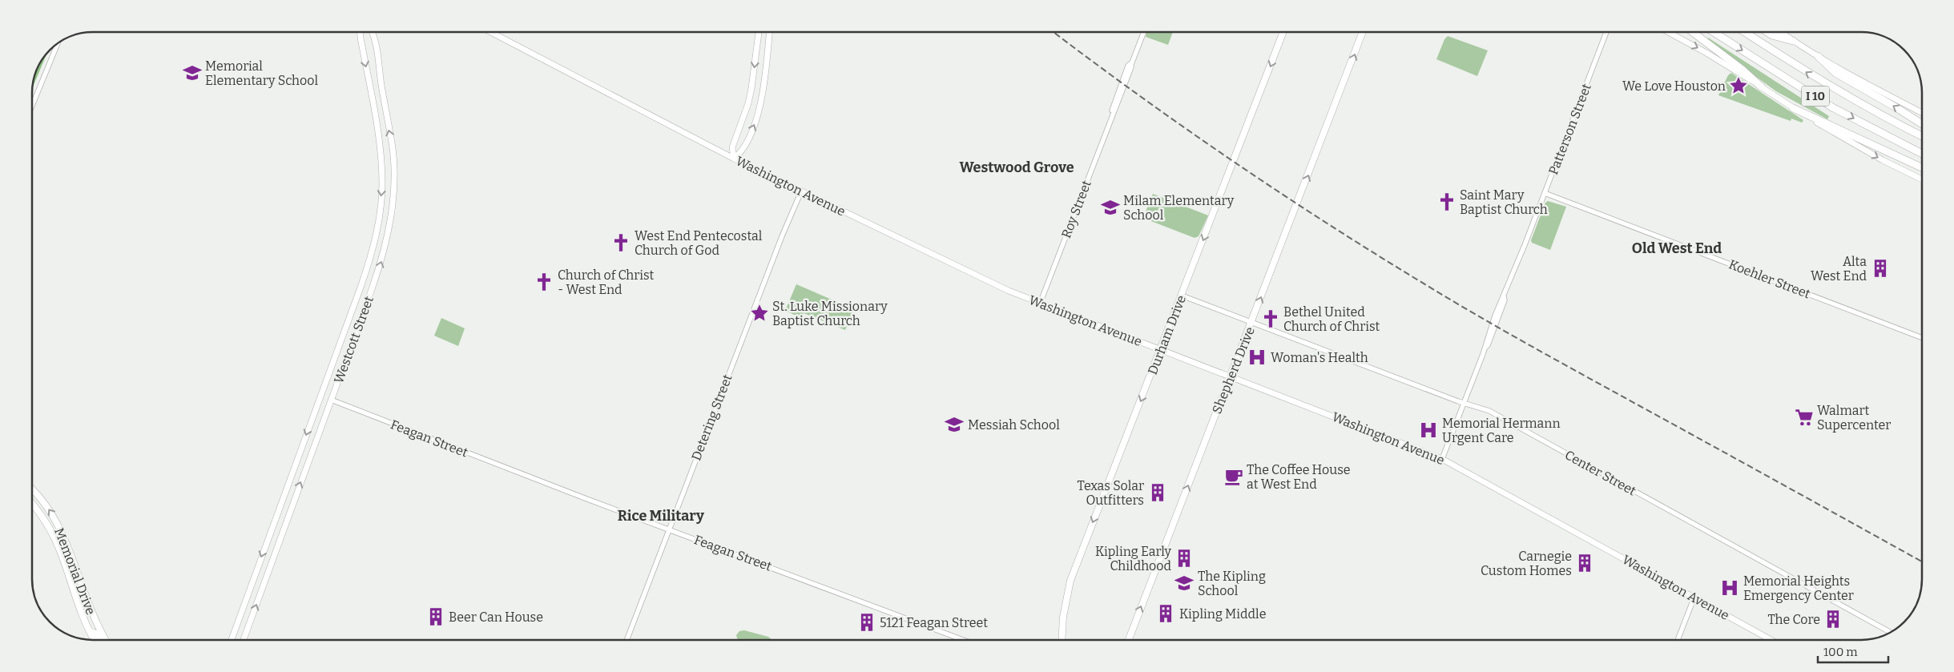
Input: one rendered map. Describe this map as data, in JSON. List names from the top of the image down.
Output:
{
  "streets": {
    "highway": ["I 10"],
    "main road": [
      "Washington Avenue",
      "Durham Drive",
      "Westcott Street",
      "Shepherd Drive",
      "Memorial Drive"
    ],
    "street": [
      "Patterson Street",
      "Roy Street",
      "Koehler Street",
      "Detering Street",
      "Feagan Street",
      "Center Street"
    ]
  },
  "crossings": [
    ["Patterson Street", "Washington Avenue"],
    ["Patterson Street", "Koehler Street"],
    ["Patterson Street", "Center Street"],
    ["Washington Avenue", "Roy Street"],
    ["Washington Avenue", "Durham Drive"],
    ["Washington Avenue", "Shepherd Drive"],
    ["Washington Avenue", "Detering Street"],
    ["Durham Drive", "Center Street"],
    ["Westcott Street", "Feagan Street"],
    ["Shepherd Drive", "Center Street"],
    ["Detering Street", "Feagan Street"]
  ],
  "one_way": ["Durham Drive", "Shepherd Drive"],
  "districts": ["Westwood Grove", "Old West End", "Rice Military"],
  "places": {
    "school or university": [
      "Memorial Elementary School",
      "Milam Elementary School",
      "Messiah School",
      "The Kipling School"
    ],
    "place": ["We Love Houston", "St. Luke Missionary Baptist Church"],
    "church": [
      "Saint Mary Baptist Church",
      "West End Pentecostal Church of God",
      "Church of Christ - West End",
      "Bethel United Church of Christ"
    ],
    "building": [
      "Alta West End",
      "Texas Solar Outfitters",
      "Kipling Early Childhood",
      "Carnegie Custom Homes",
      "Kipling Middle",
      "Beer Can House",
      "The Core",
      "5121 Feagan Street"
    ],
    "hospital": ["Woman's Health", "Memorial Hermann Urgent Care", "Memorial Heights Emergency Center"],
    "supermarket": ["Walmart Supercenter"],
    "cafe": ["The Coffee House at West End"]
  },
  "scale_bar": "100 m"
}
